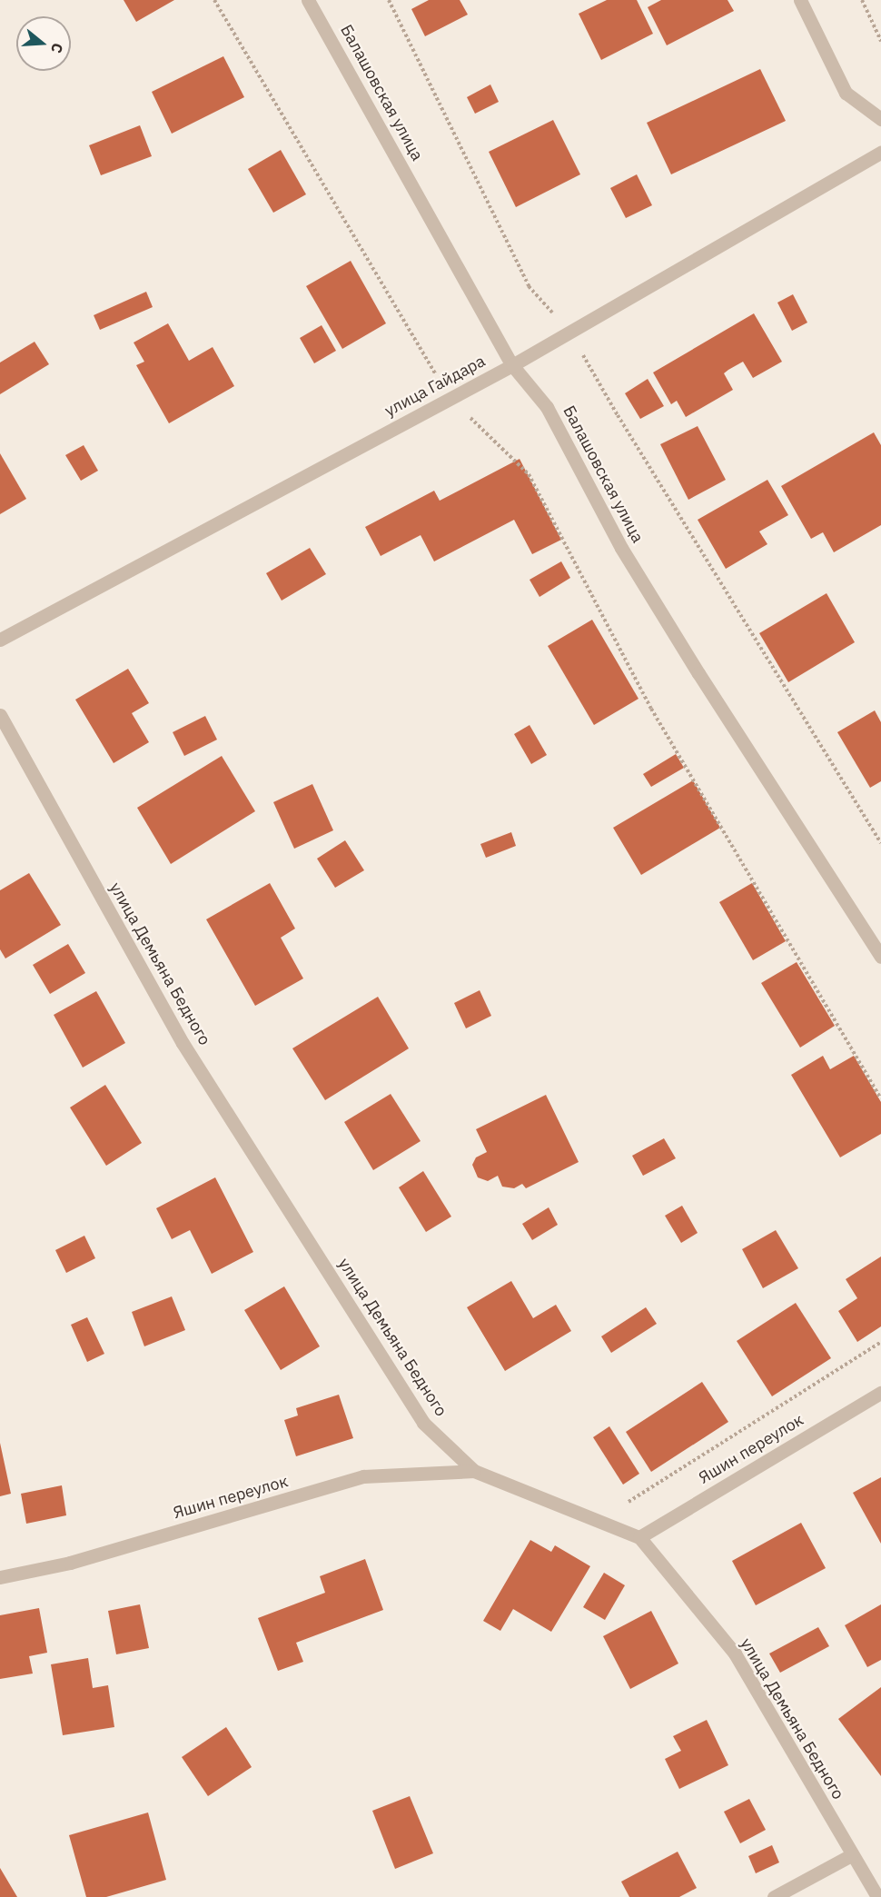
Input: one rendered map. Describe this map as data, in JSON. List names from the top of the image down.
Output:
{
  "streets": {
    "street": [
      "Балашовская улица",
      "улица Гайдара",
      "улица Демьяна Бедного",
      "Яшин переулок"
    ]
  },
  "crossings": [
    ["Балашовская улица", "улица Гайдара"],
    ["улица Демьяна Бедного", "Яшин переулок"]
  ],
  "north": "right"
}
